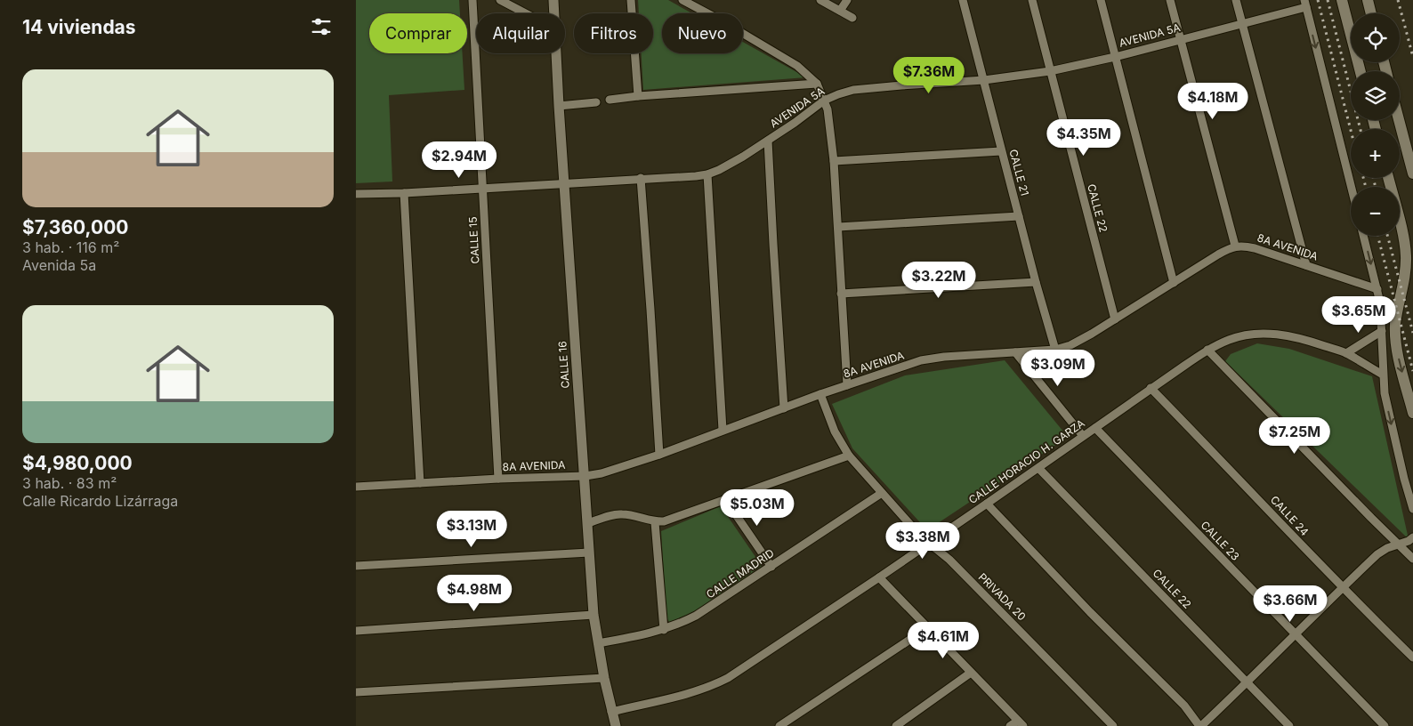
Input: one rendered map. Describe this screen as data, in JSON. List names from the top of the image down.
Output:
{
  "streets": {
    "street": [
      "AVENIDA 5A",
      "CALLE 21",
      "CALLE 22",
      "CALLE 15",
      "8A AVENIDA",
      "CALLE 16",
      "CALLE HORACIO H. GARZA",
      "CALLE 24",
      "CALLE 23",
      "CALLE MADRID",
      "PRIVADA 20"
    ]
  },
  "crossings": [
    ["AVENIDA 5A", "CALLE 21"],
    ["AVENIDA 5A", "CALLE 22"],
    ["AVENIDA 5A", "CALLE 15"],
    ["AVENIDA 5A", "CALLE 16"],
    ["CALLE 21", "8A AVENIDA"],
    ["CALLE 22", "8A AVENIDA"],
    ["CALLE 22", "CALLE HORACIO H. GARZA"],
    ["CALLE 15", "8A AVENIDA"],
    ["8A AVENIDA", "CALLE 16"],
    ["8A AVENIDA", "PRIVADA 20"],
    ["CALLE 16", "CALLE HORACIO H. GARZA"],
    ["CALLE 16", "CALLE MADRID"],
    ["CALLE HORACIO H. GARZA", "CALLE 24"],
    ["CALLE HORACIO H. GARZA", "CALLE 23"],
    ["CALLE HORACIO H. GARZA", "PRIVADA 20"],
    ["CALLE MADRID", "PRIVADA 20"]
  ],
  "page": {
    "heading": "14 viviendas",
    "map_buttons": ["+", "−"],
    "chip": [
      "Comprar",
      "Alquilar",
      "Filtros",
      "Nuevo"
    ],
    "list": [
      {
        "name": "$7,360,000",
        "note": "3 hab. · 116 m² · Avenida 5a"
      },
      {
        "name": "$4,980,000",
        "note": "3 hab. · 83 m² · Calle Ricardo Lizárraga"
      }
    ],
    "price": [
      "$7.36M",
      "$4.18M",
      "$4.35M",
      "$2.94M",
      "$3.22M",
      "$3.65M",
      "$3.09M",
      "$7.25M",
      "$5.03M",
      "$3.13M",
      "$3.38M",
      "$4.98M",
      "$3.66M",
      "$4.61M"
    ]
  }
}
